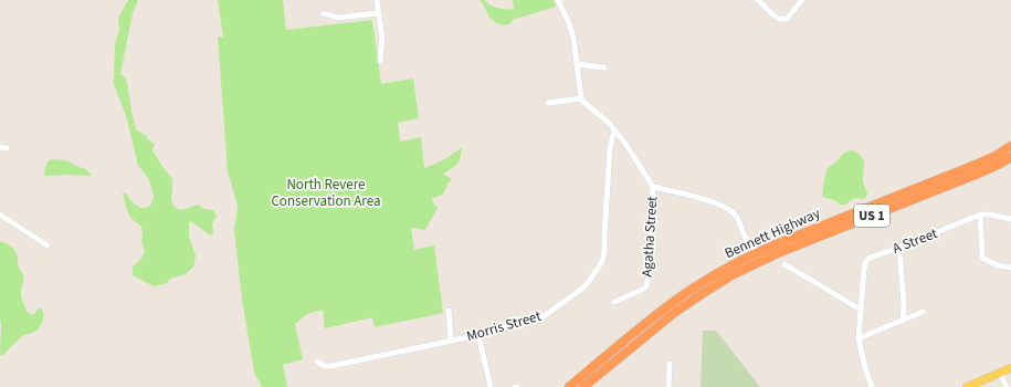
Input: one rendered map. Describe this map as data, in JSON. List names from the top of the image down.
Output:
{
  "streets": {
    "highway": ["US 1", "Bennett Highway"],
    "street": ["Agatha Street", "A Street", "Morris Street"]
  },
  "parks": ["North Revere Conservation Area"]
}
